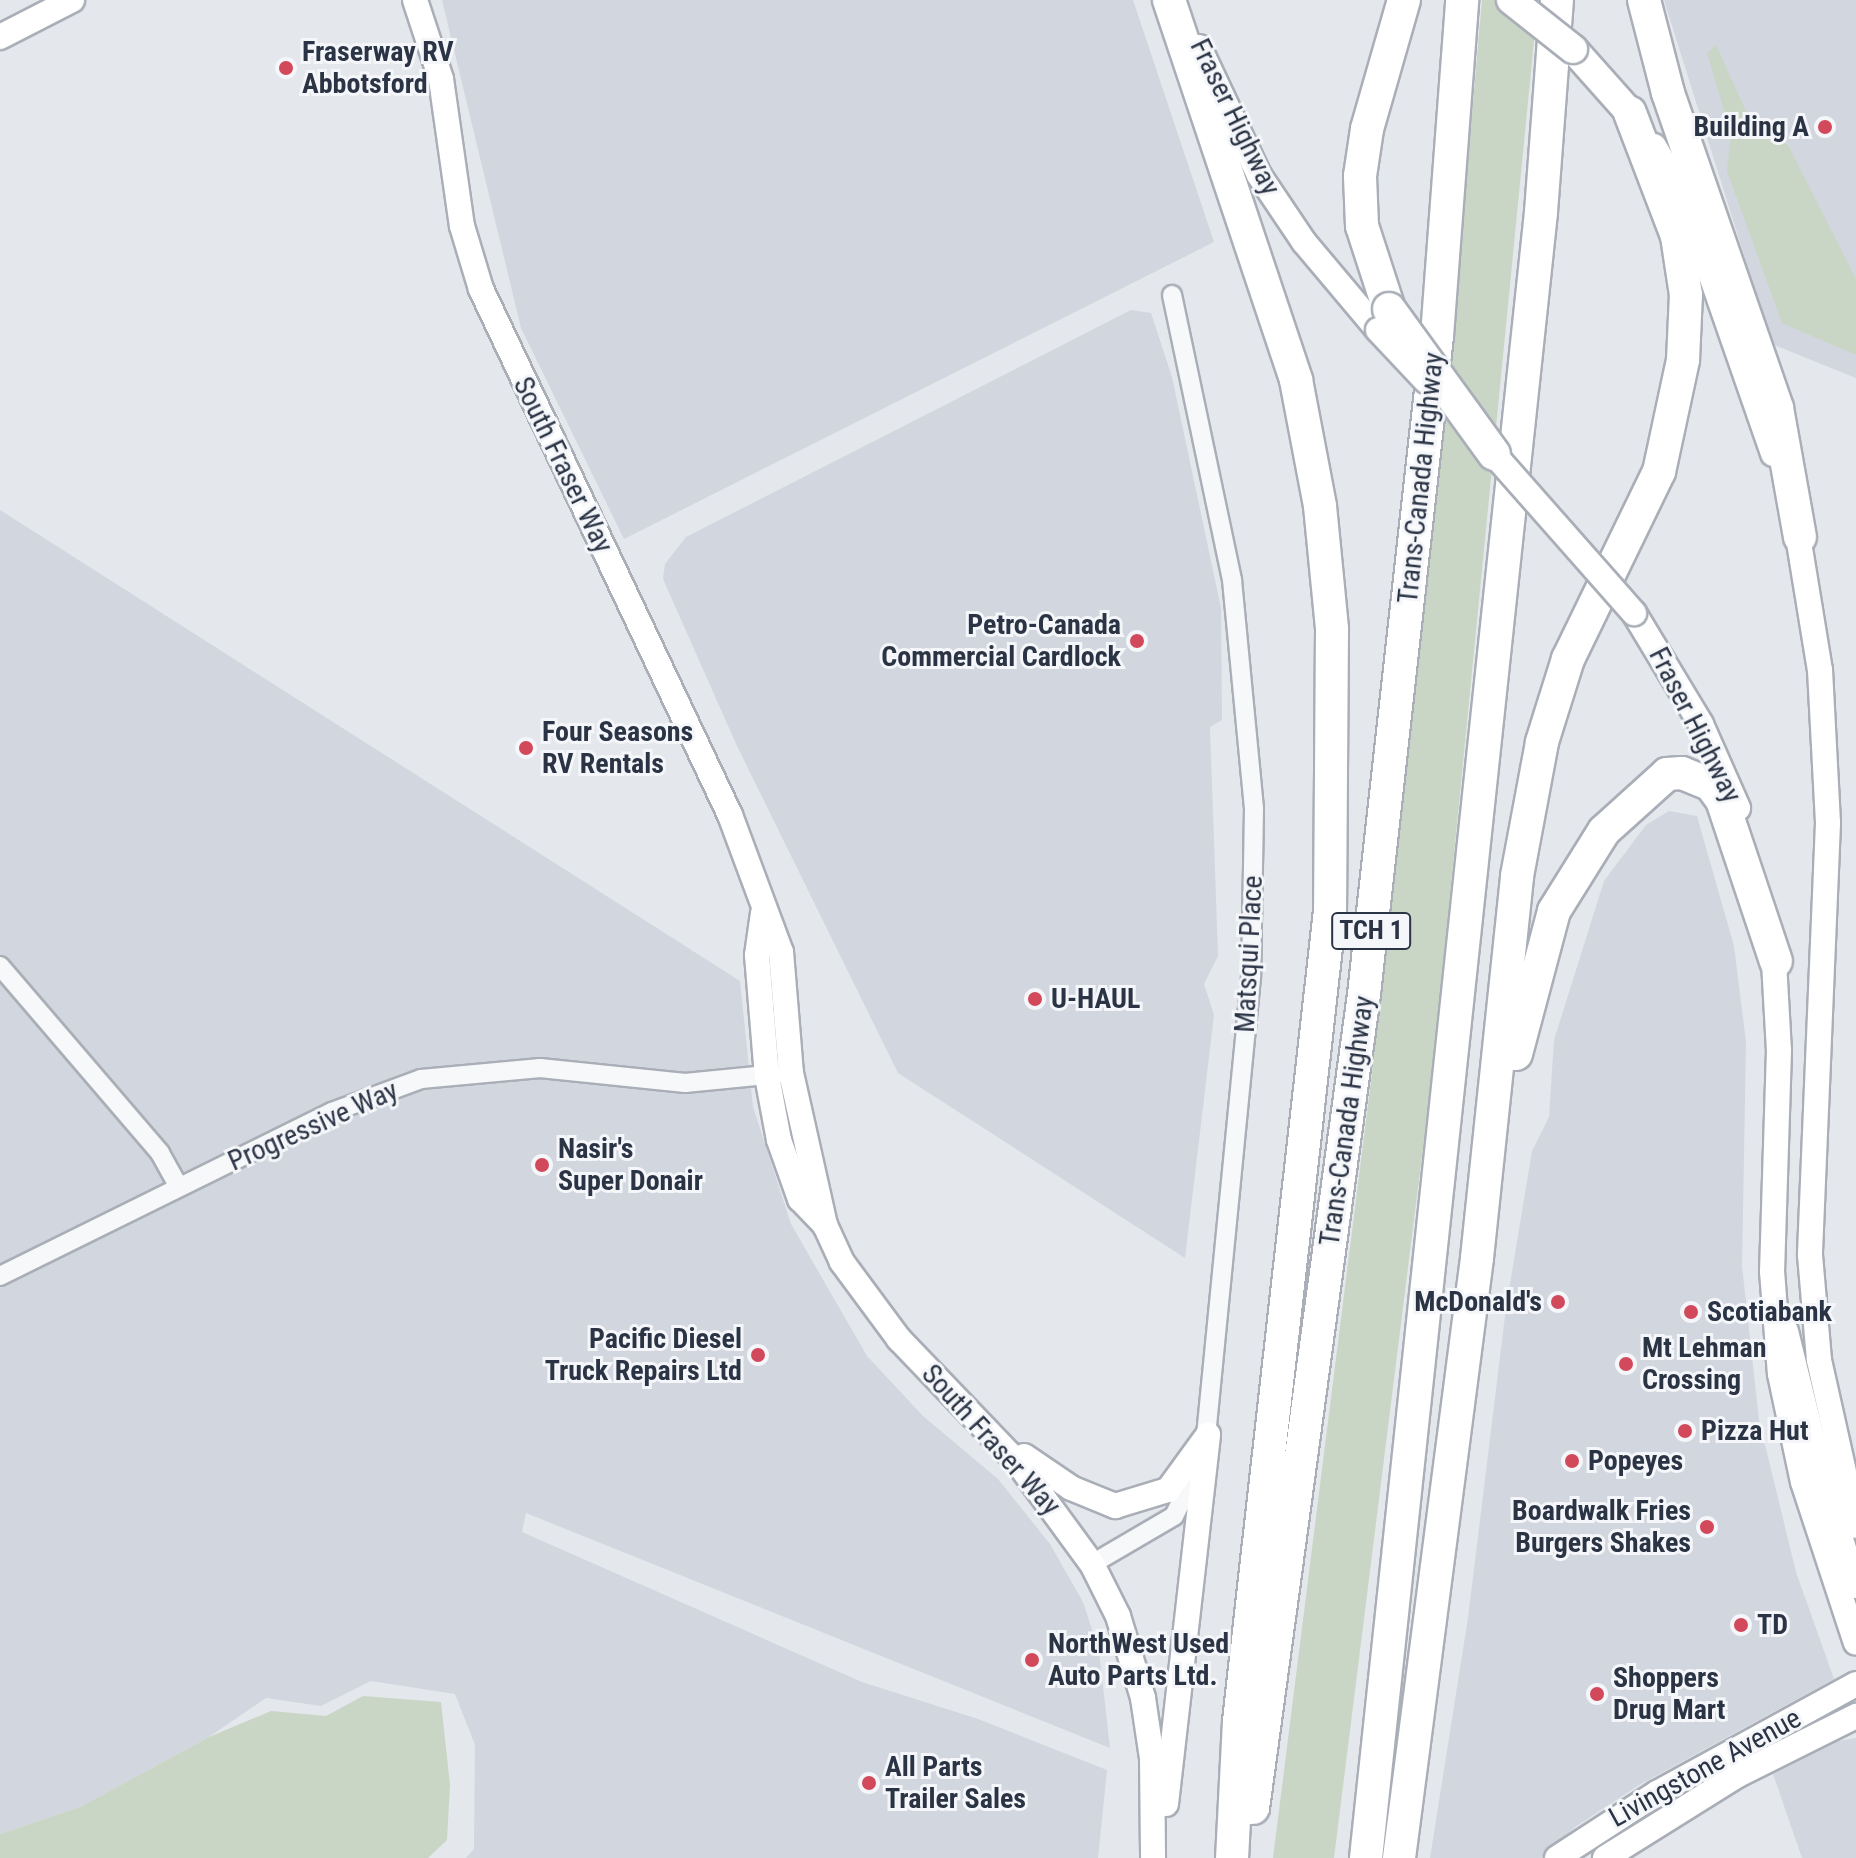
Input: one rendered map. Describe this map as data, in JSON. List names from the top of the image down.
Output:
{
  "streets": {
    "highway": ["Trans-Canada Highway", "TCH 1"],
    "street": [
      "Fraser Highway",
      "South Fraser Way",
      "Matsqui Place",
      "Progressive Way",
      "Livingstone Avenue"
    ]
  },
  "crossings": [
    ["South Fraser Way", "Matsqui Place"],
    ["South Fraser Way", "Progressive Way"]
  ],
  "places": [
    "Fraserway RV Abbotsford",
    "Building A",
    "Petro-Canada Commercial Cardlock",
    "Four Seasons RV Rentals",
    "U-HAUL",
    "Nasir's Super Donair",
    "McDonald's",
    "Scotiabank",
    "Pacific Diesel Truck Repairs Ltd",
    "Mt Lehman Crossing",
    "Pizza Hut",
    "Popeyes",
    "Boardwalk Fries Burgers Shakes",
    "TD",
    "NorthWest Used Auto Parts Ltd.",
    "Shoppers Drug Mart",
    "All Parts Trailer Sales"
  ]
}
